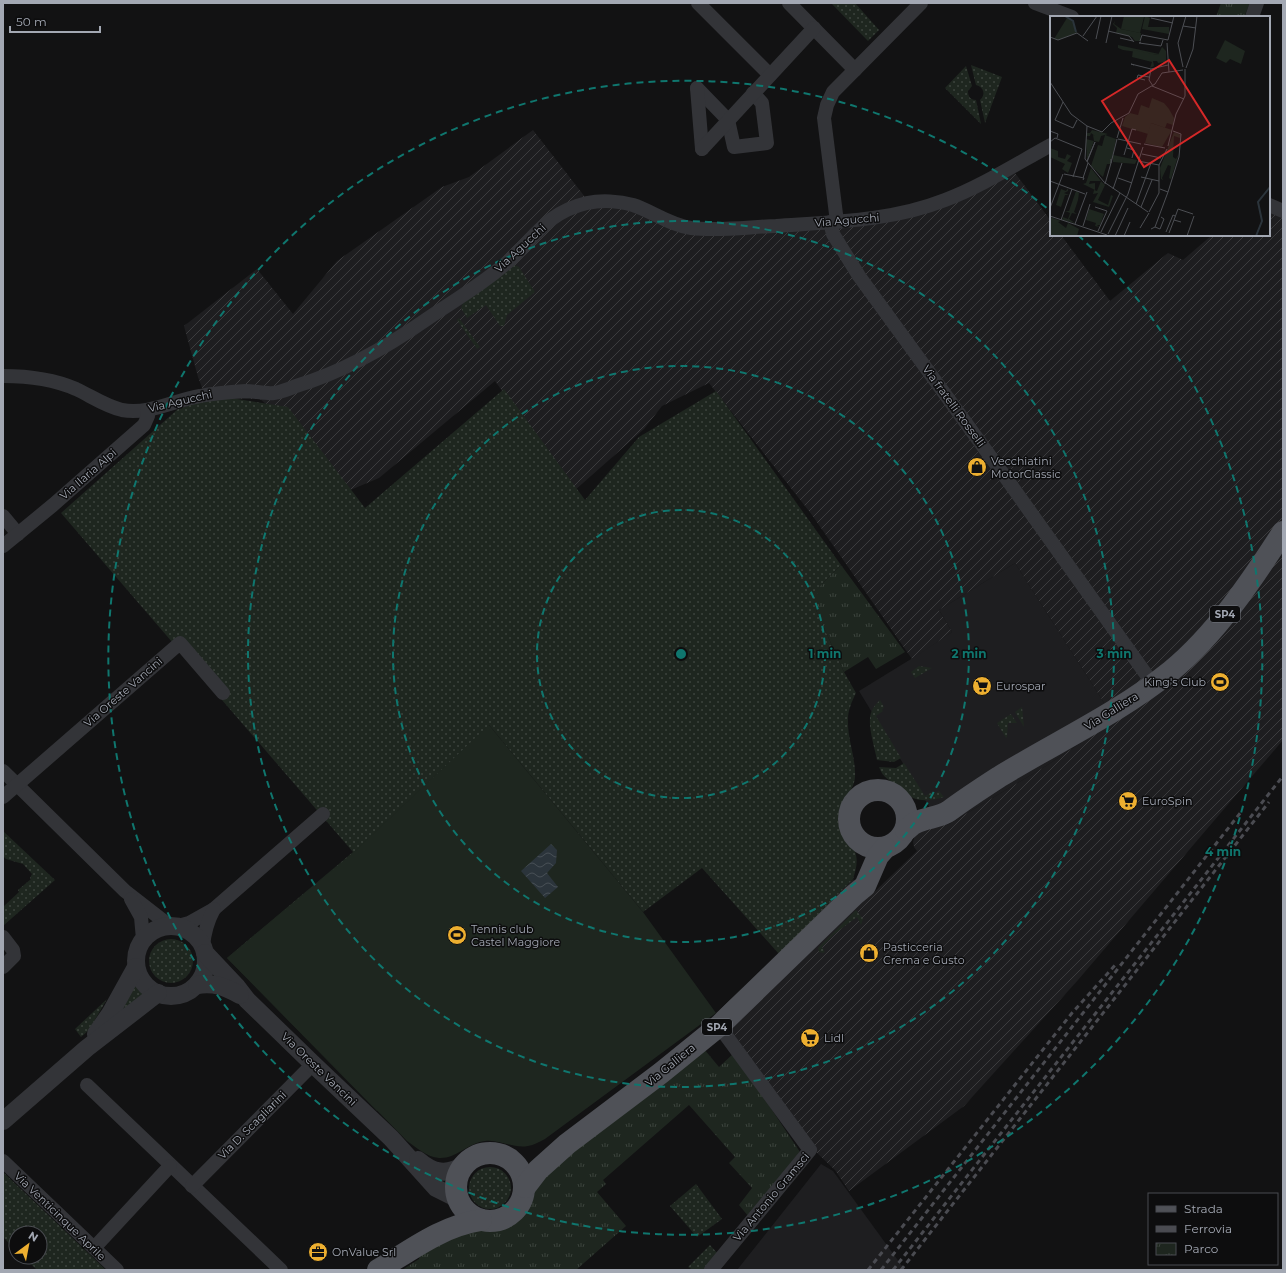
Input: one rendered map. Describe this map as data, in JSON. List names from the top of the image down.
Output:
{
  "streets": {
    "main road": ["SP4", "Via Galliera"],
    "street": [
      "Via Agucchi",
      "Via fratelli Rosselli",
      "Via Ilaria Alpi",
      "Via Oreste Vancini",
      "Via D. Scagliarini",
      "Via Antonio Gramsci",
      "Via Venticinque Aprile"
    ]
  },
  "crossings": [
    ["Via Agucchi", "Via fratelli Rosselli"],
    ["Via Agucchi", "Via Ilaria Alpi"],
    ["Via fratelli Rosselli", "Via Galliera"],
    ["SP4", "Via Oreste Vancini"],
    ["SP4", "Via Galliera"],
    ["Via Oreste Vancini", "Via Galliera"],
    ["Via Oreste Vancini", "Via D. Scagliarini"],
    ["Via Galliera", "Via Antonio Gramsci"]
  ],
  "places": {
    "shop": ["Vecchiatini MotorClassic", "Pasticceria Crema e Gusto"],
    "sports": ["King's Club", "Tennis club Castel Maggiore"],
    "supermarket": ["Eurospar", "EuroSpin", "Lidl"],
    "office": ["OnValue Srl"]
  },
  "legend": ["Strada", "Ferrovia", "Parco"],
  "scale_bar": "50 m",
  "north": "top right",
  "rings": [
    "1 min",
    "2 min",
    "3 min",
    "4 min"
  ]
}
